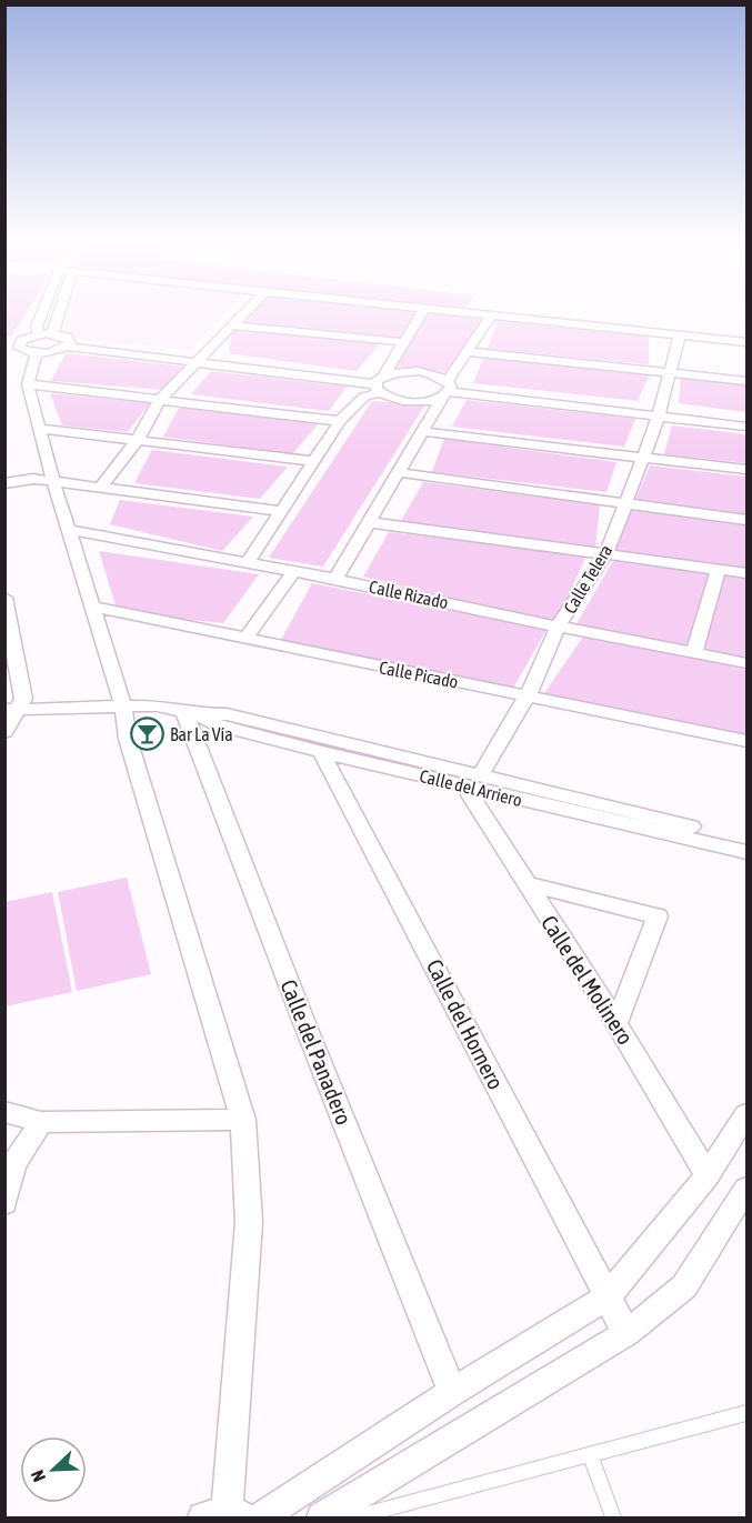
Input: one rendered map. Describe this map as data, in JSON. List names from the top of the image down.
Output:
{
  "streets": {
    "street": [
      "Calle Telera",
      "Calle Rizado",
      "Calle Picado",
      "Calle del Arriero",
      "Calle del Molinero",
      "Calle del Hornero",
      "Calle del Panadero"
    ]
  },
  "crossings": [
    ["Calle Telera", "Calle Rizado"],
    ["Calle Telera", "Calle Picado"],
    ["Calle Telera", "Calle del Arriero"],
    ["Calle Telera", "Calle del Molinero"],
    ["Calle del Arriero", "Calle del Molinero"],
    ["Calle del Arriero", "Calle del Hornero"],
    ["Calle del Arriero", "Calle del Panadero"]
  ],
  "places": {
    "bar": ["Bar La Vía"]
  },
  "north": "bottom left"
}
